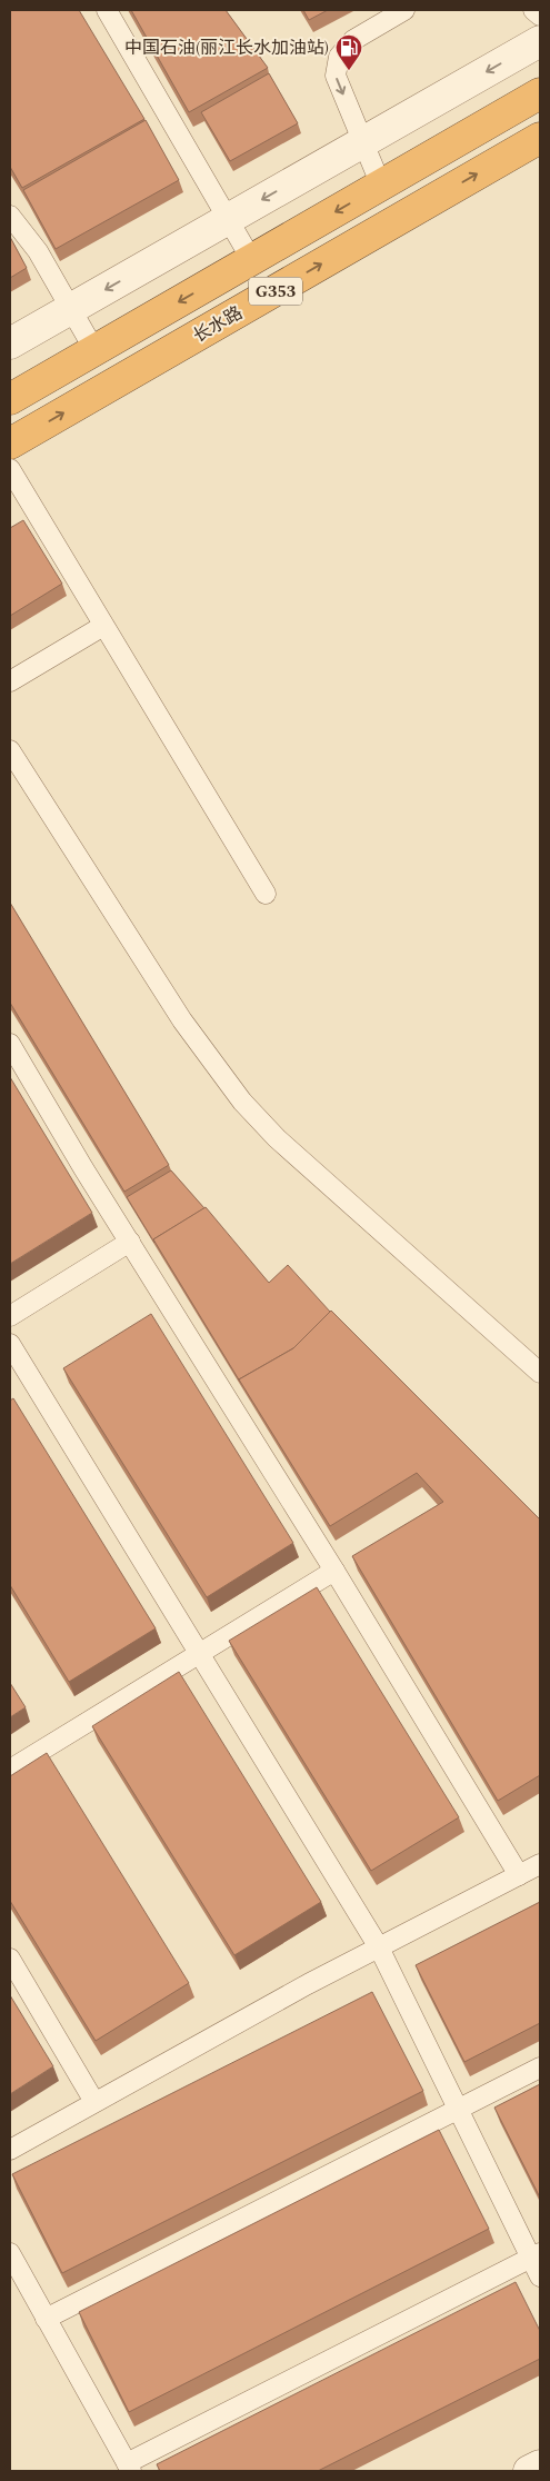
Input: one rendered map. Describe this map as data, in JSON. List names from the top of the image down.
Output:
{
  "streets": {
    "highway": ["G353", "长水路"]
  },
  "places": {
    "fuel station": ["中国石油(丽江长水加油站)"]
  }
}
